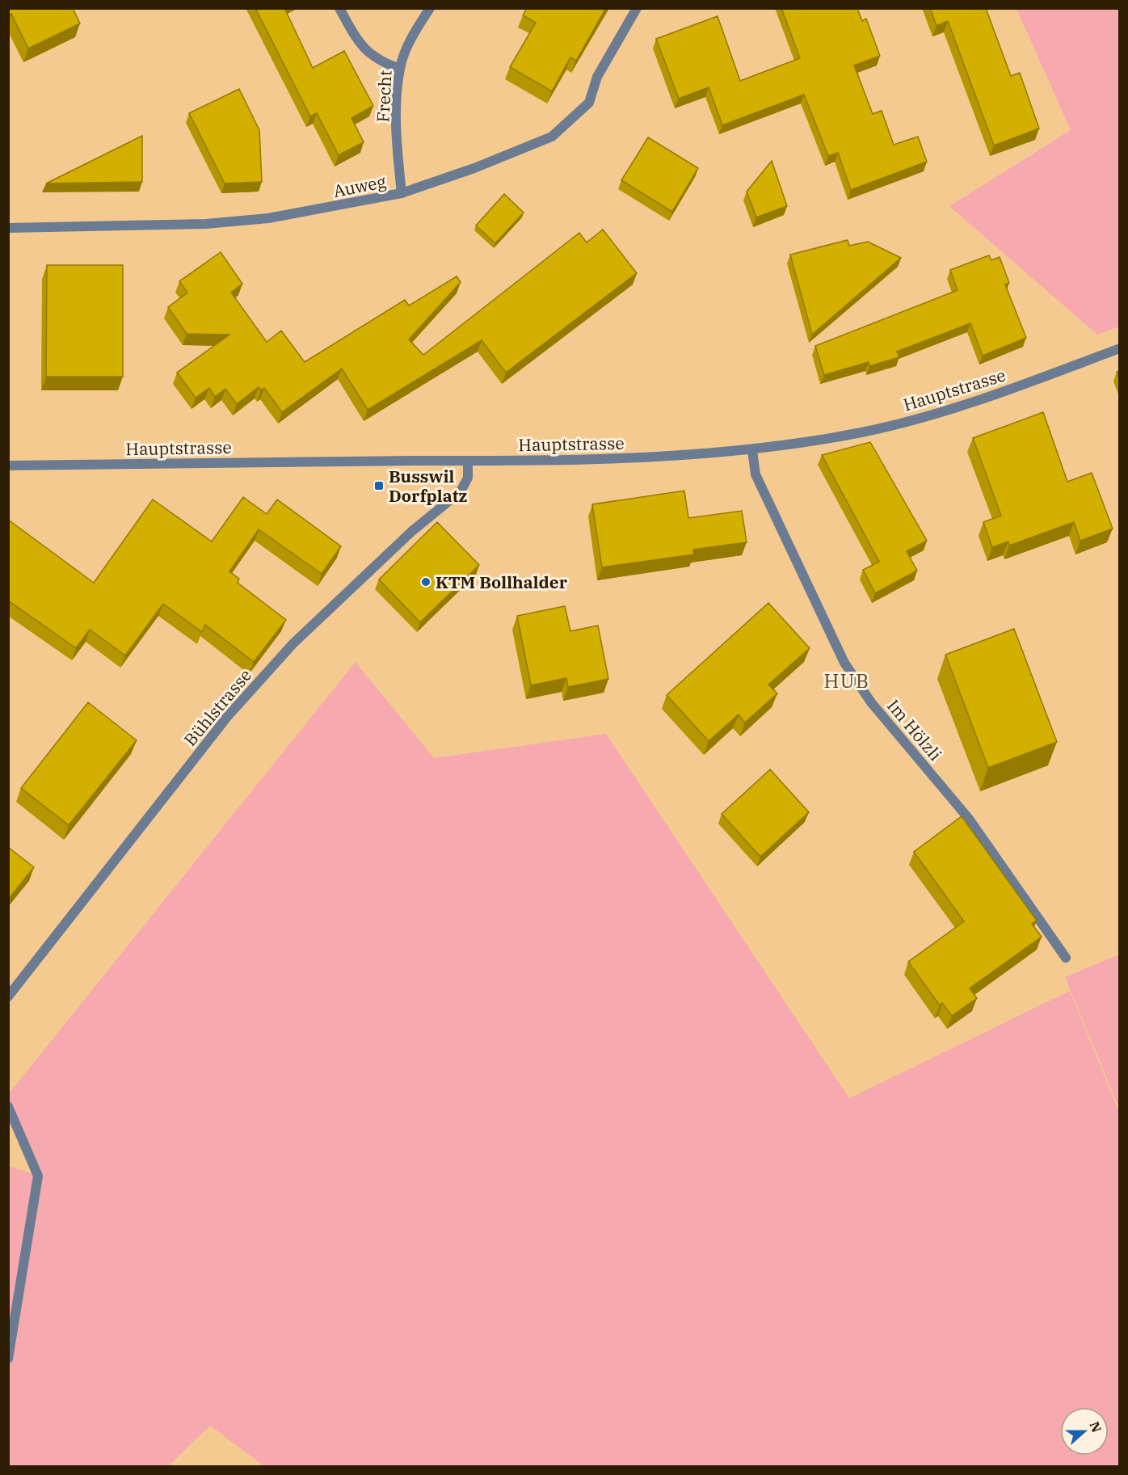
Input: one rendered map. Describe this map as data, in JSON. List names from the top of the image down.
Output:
{
  "streets": {
    "street": [
      "Frecht",
      "Auweg",
      "Hauptstrasse",
      "Bühlstrasse",
      "Im Hölzli"
    ]
  },
  "crossings": [
    ["Frecht", "Auweg"],
    ["Hauptstrasse", "Bühlstrasse"],
    ["Hauptstrasse", "Im Hölzli"]
  ],
  "districts": ["HUB"],
  "places": {
    "transit": ["Busswil Dorfplatz"],
    "other": ["KTM Bollhalder"]
  },
  "north": "right"
}
